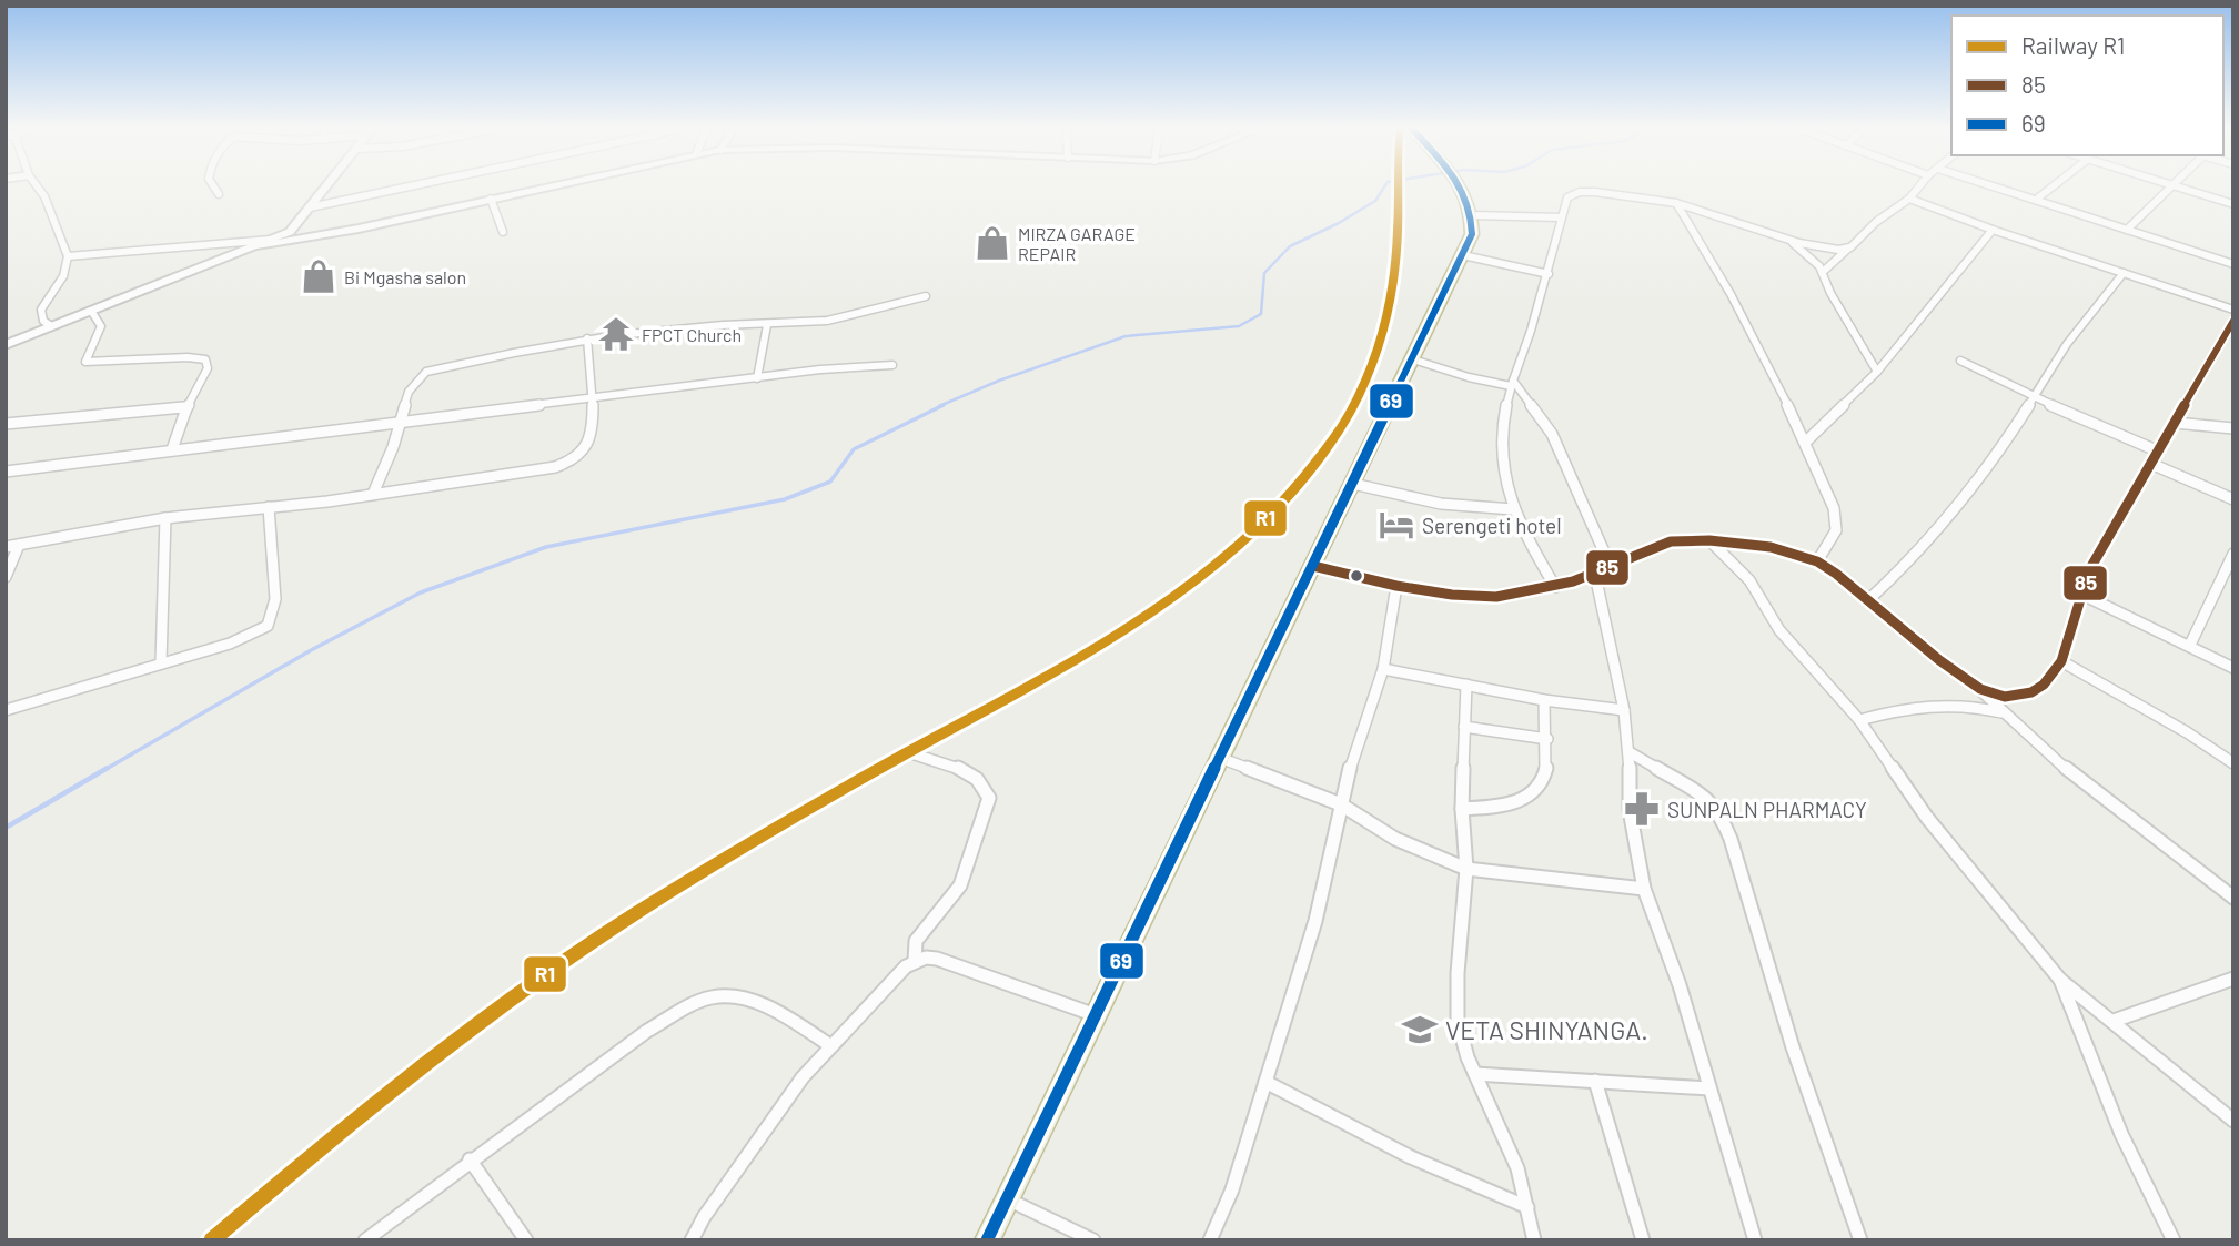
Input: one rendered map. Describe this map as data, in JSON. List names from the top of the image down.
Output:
{
  "places": {
    "shop": ["MIRZA GARAGE REPAIR", "Bi Mgasha salon"],
    "temple": ["FPCT Church"],
    "hotel": ["Serengeti hotel"],
    "pharmacy": ["SUNPALN PHARMACY"],
    "school or university": ["VETA SHINYANGA."]
  },
  "lines": ["rail line R1", "transit line 69", "transit line 85"],
  "legend": ["Railway R1", "85", "69"]
}
